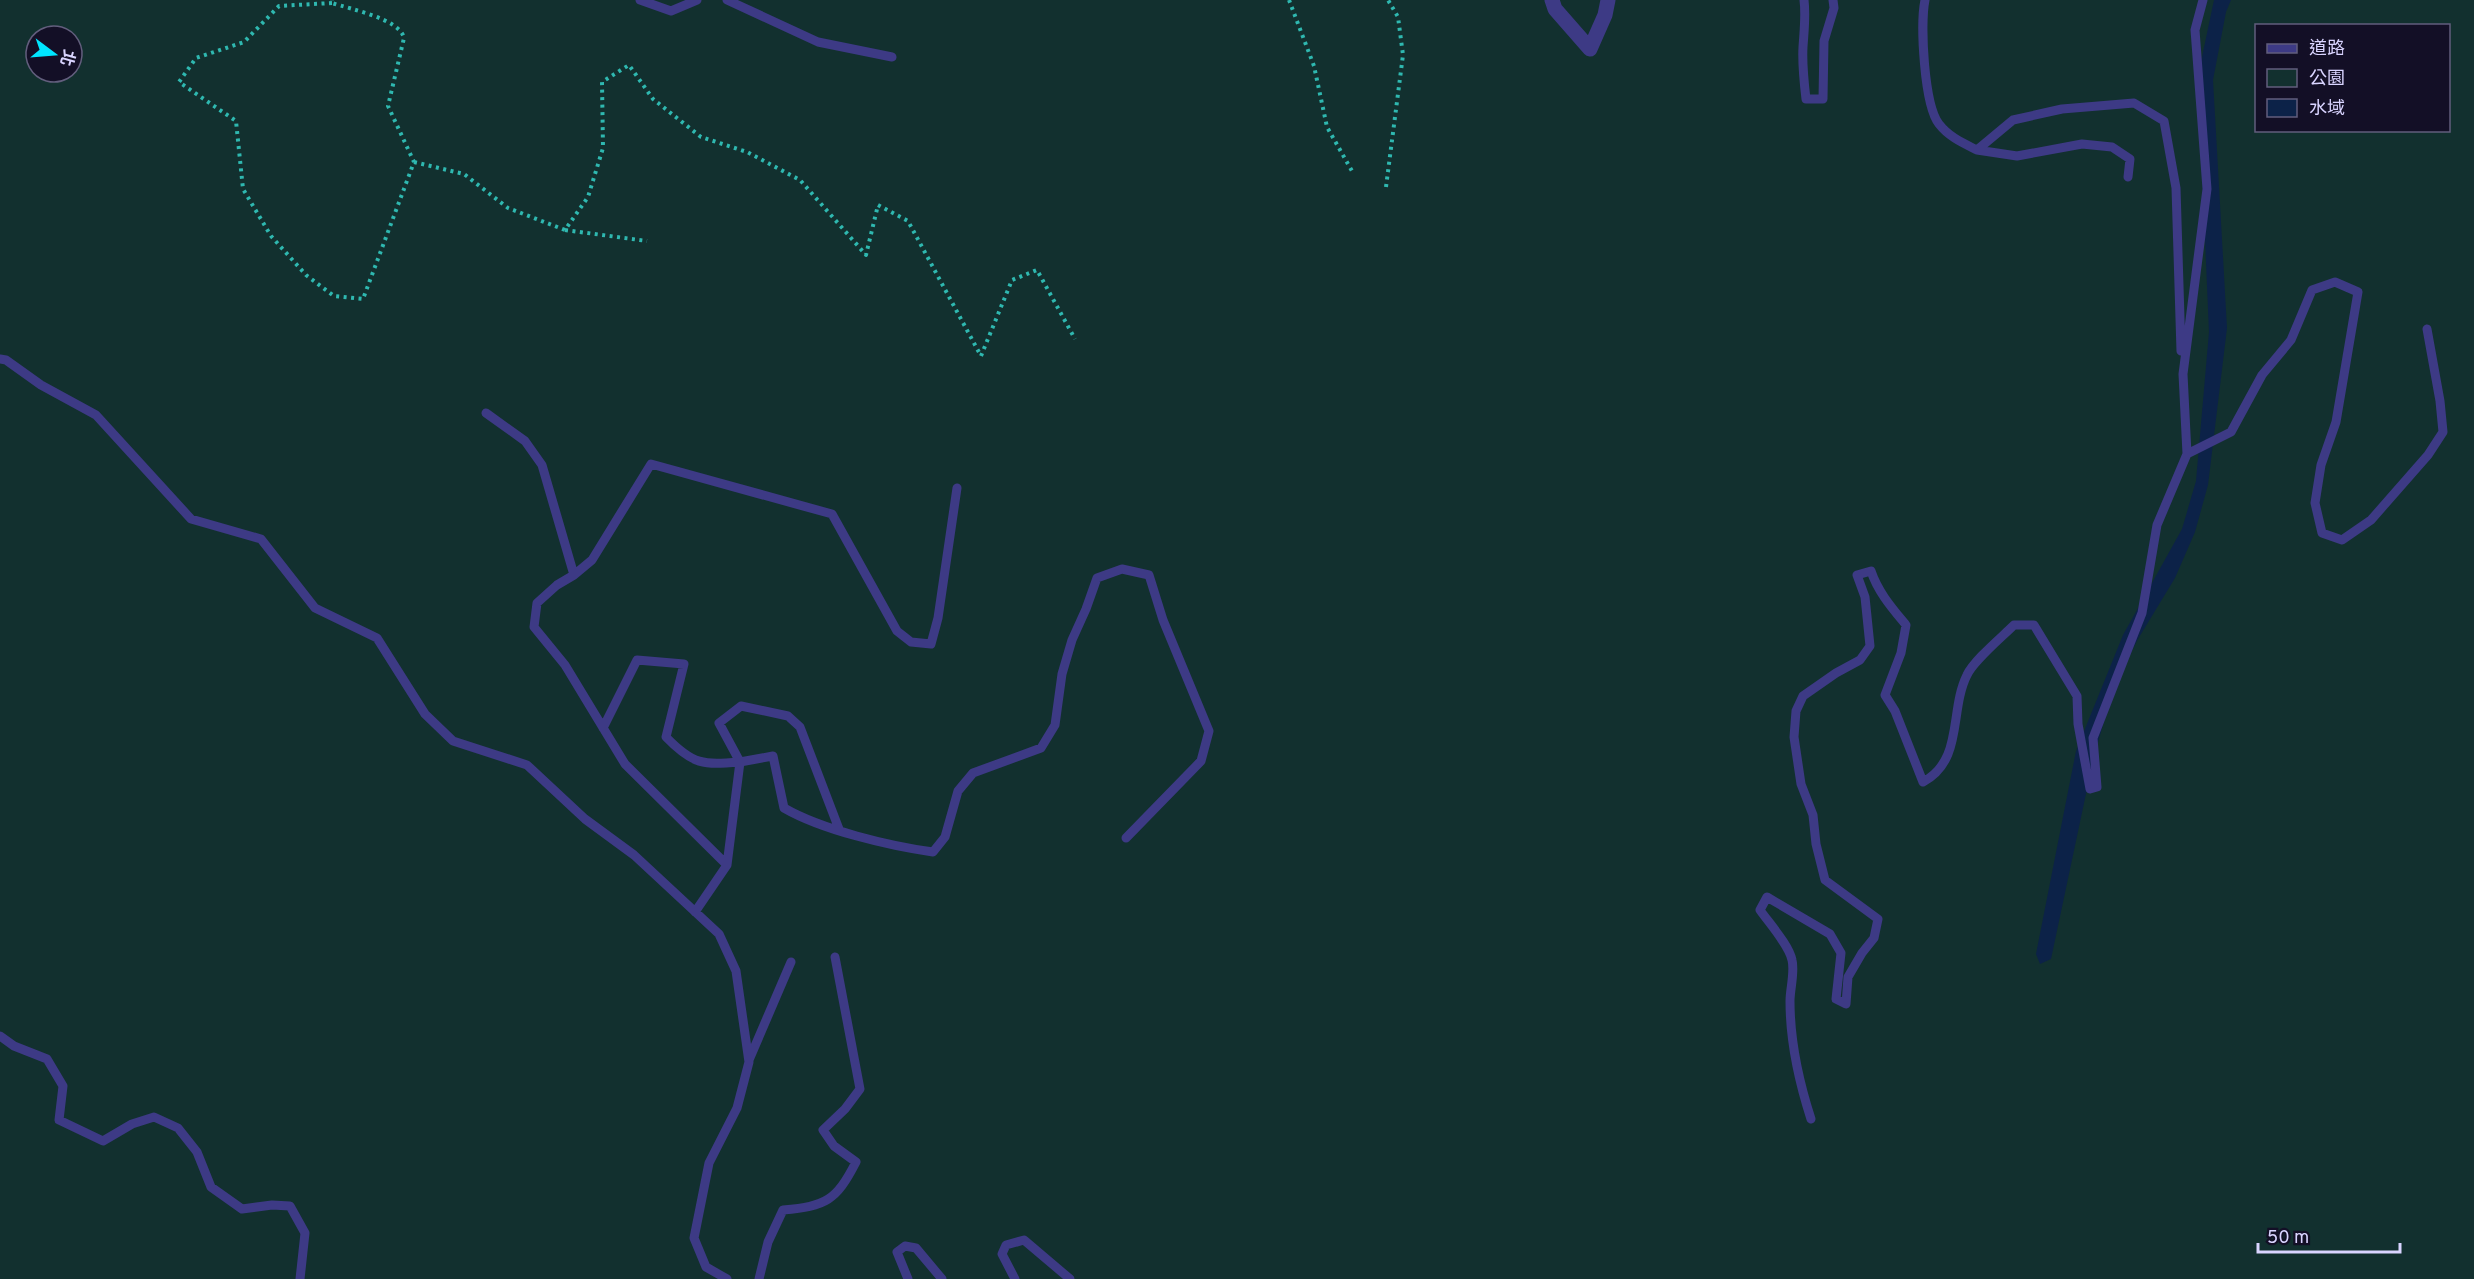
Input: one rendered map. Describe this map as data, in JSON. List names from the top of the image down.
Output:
{
  "legend": ["道路", "公園", "水域"],
  "scale_bar": "50 m",
  "north": "right"
}
